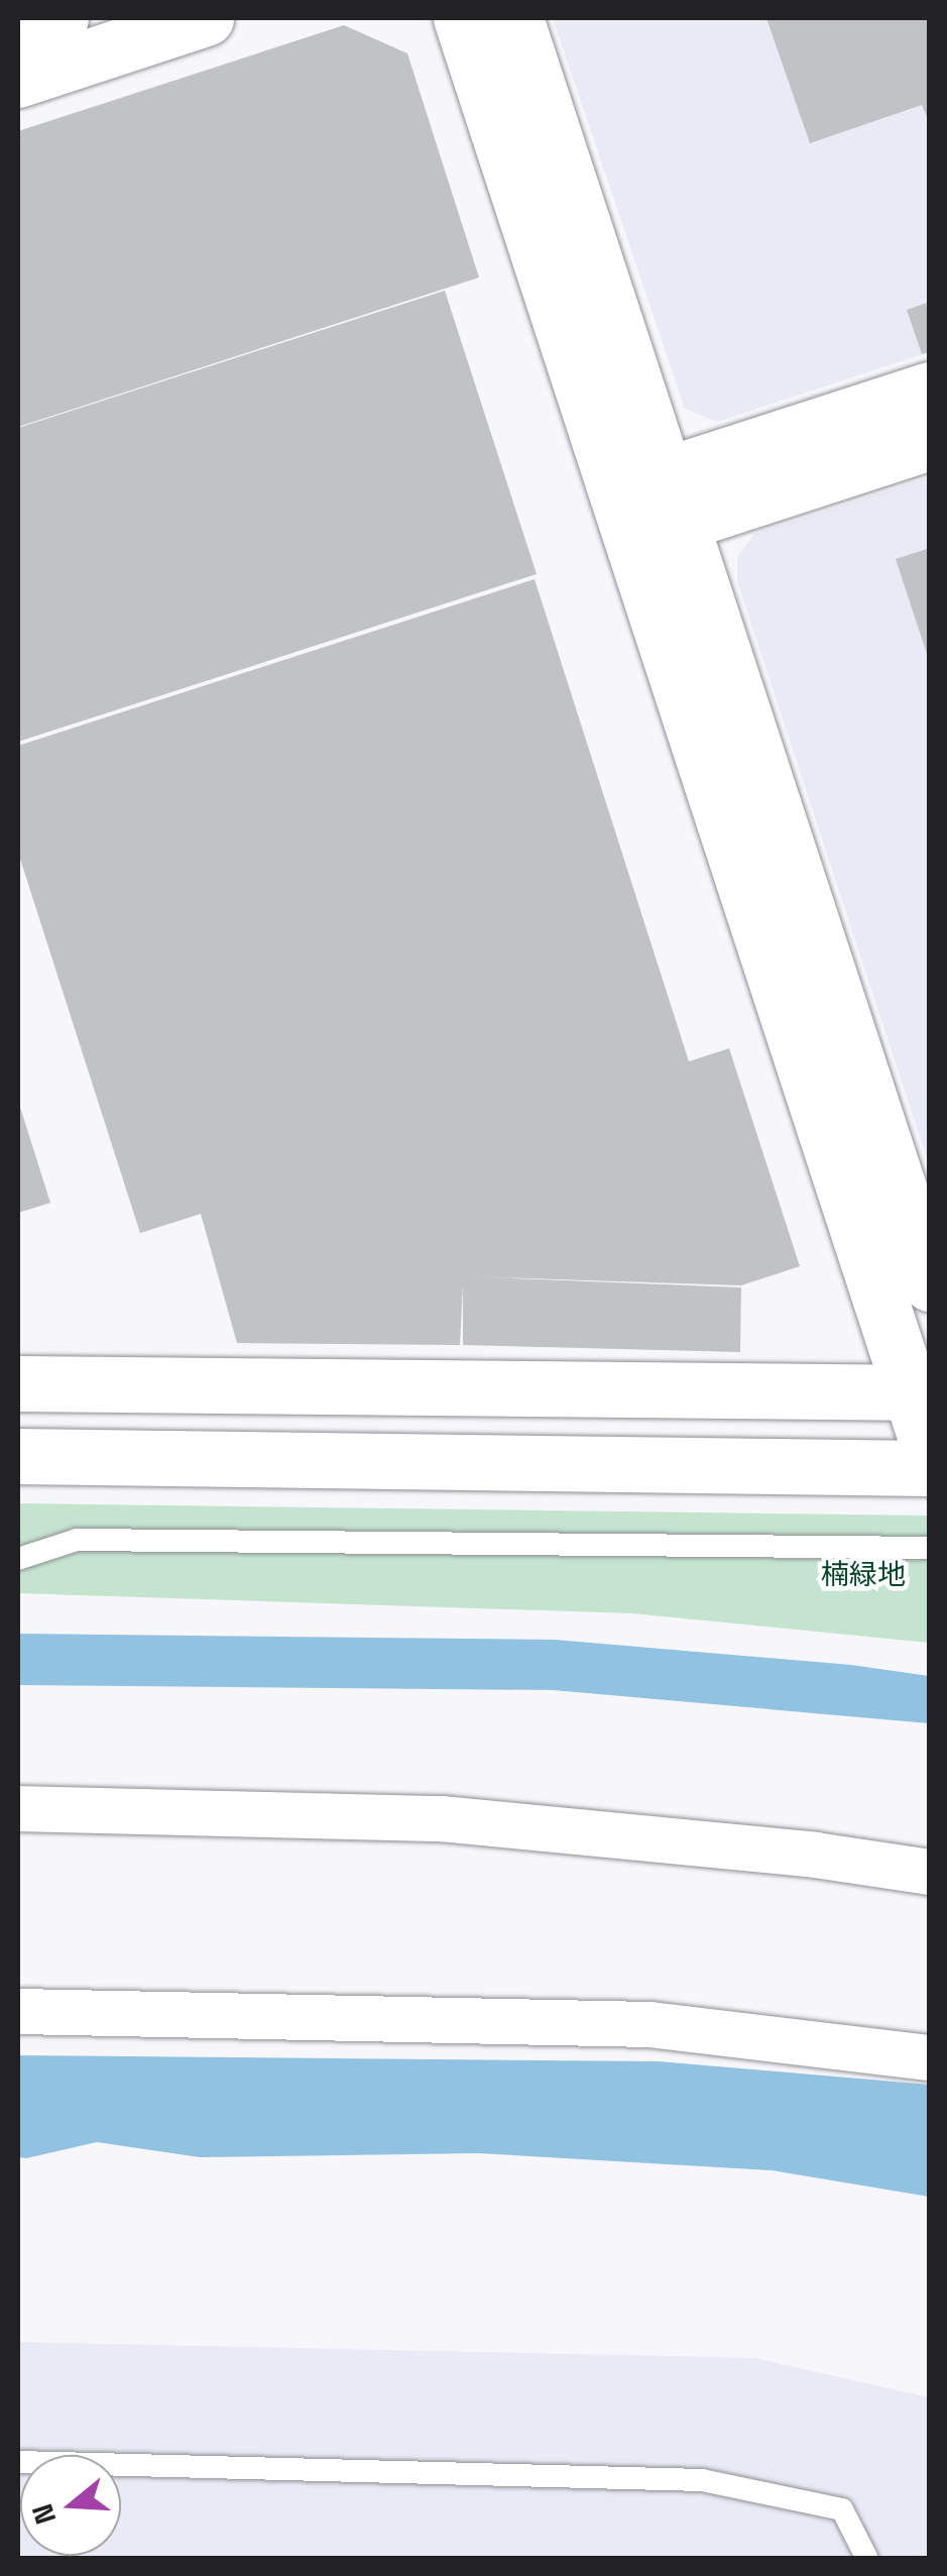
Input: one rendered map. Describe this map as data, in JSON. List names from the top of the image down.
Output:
{
  "parks": ["楠緑地"],
  "north": "left"
}
